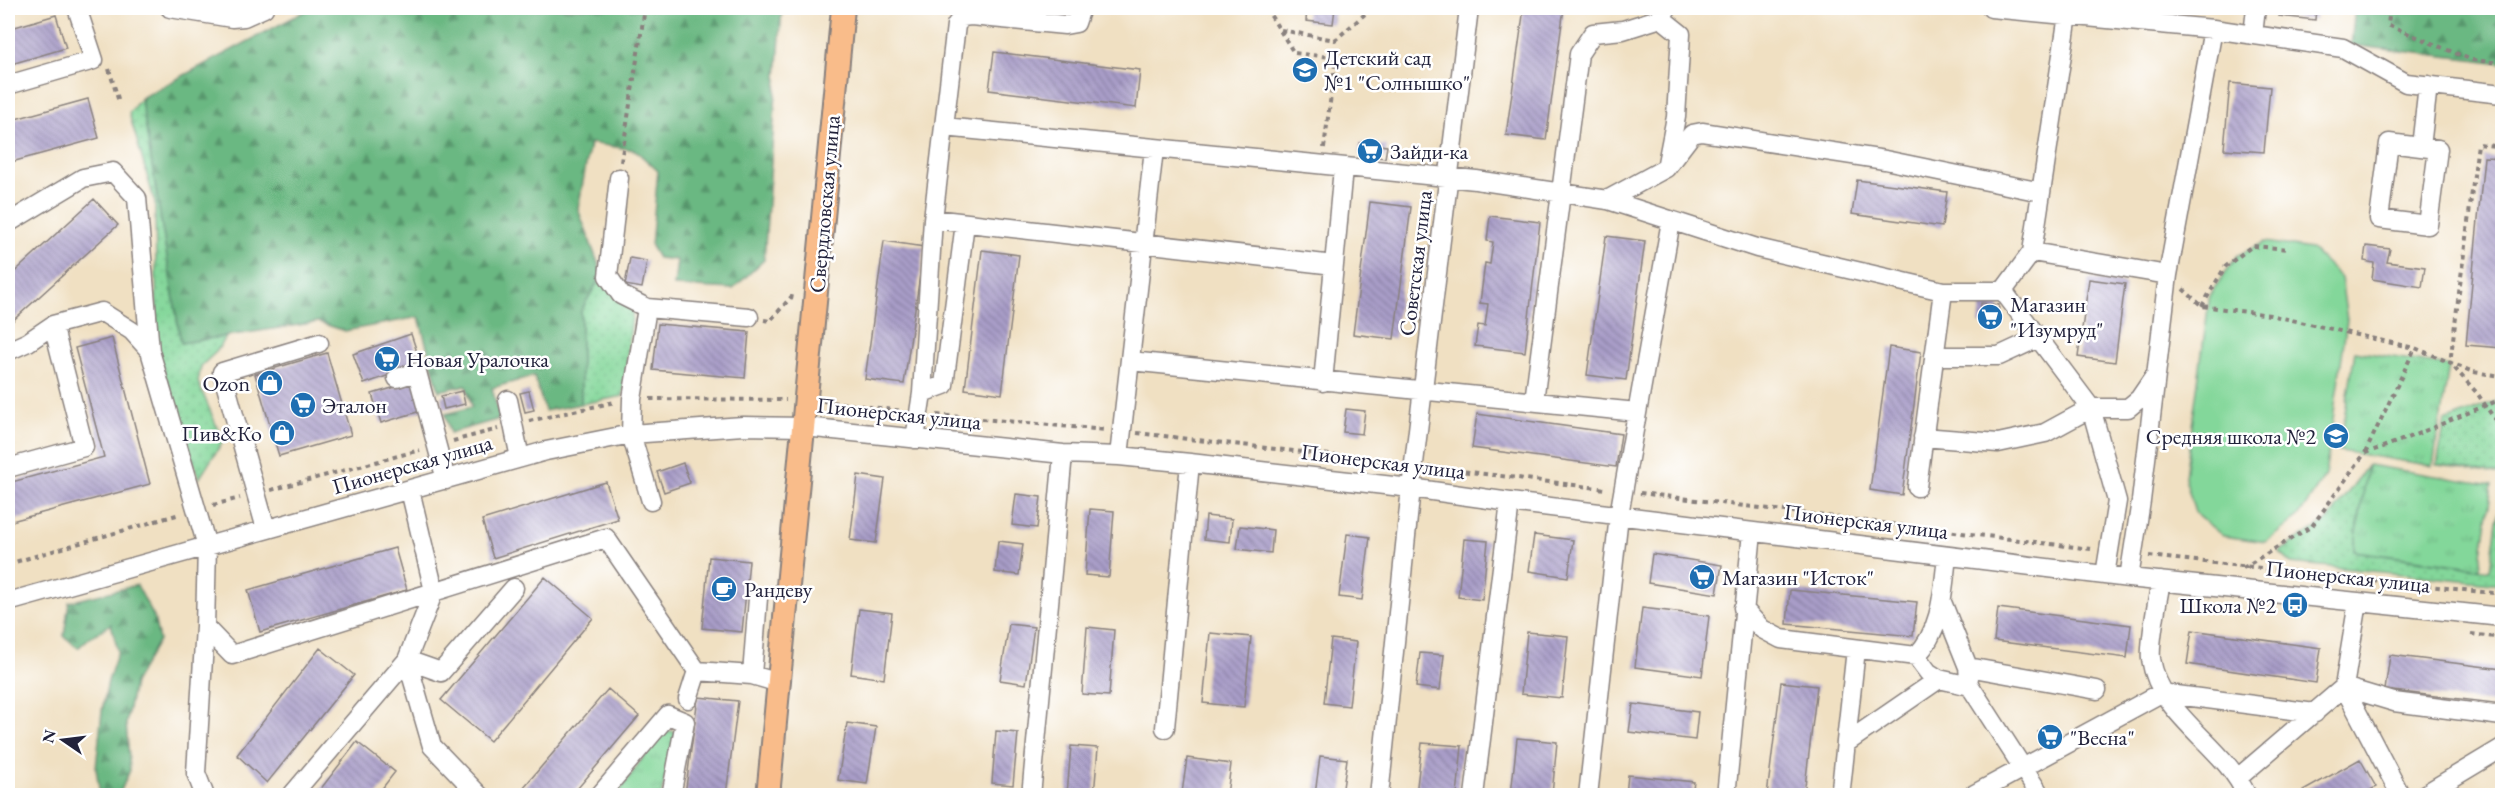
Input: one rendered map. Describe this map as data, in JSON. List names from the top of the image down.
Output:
{
  "streets": {
    "main road": ["Свердловская улица"],
    "street": ["Советская улица", "Пионерская улица"]
  },
  "crossings": [
    ["Свердловская улица", "Пионерская улица"],
    ["Советская улица", "Пионерская улица"]
  ],
  "places": {
    "school or university": ["Детский сад №1 \"Солнышко\"", "Средняя школа №2"],
    "supermarket": [
      "Зайди-ка",
      "Магазин \"Изумруд\"",
      "Новая Уралочка",
      "Эталон",
      "Магазин \"Исток\"",
      "\"Весна\""
    ],
    "shop": ["Ozon", "Пив&Ко"],
    "cafe": ["Рандеву"],
    "bus stop": ["Школа №2"]
  },
  "north": "left"
}
